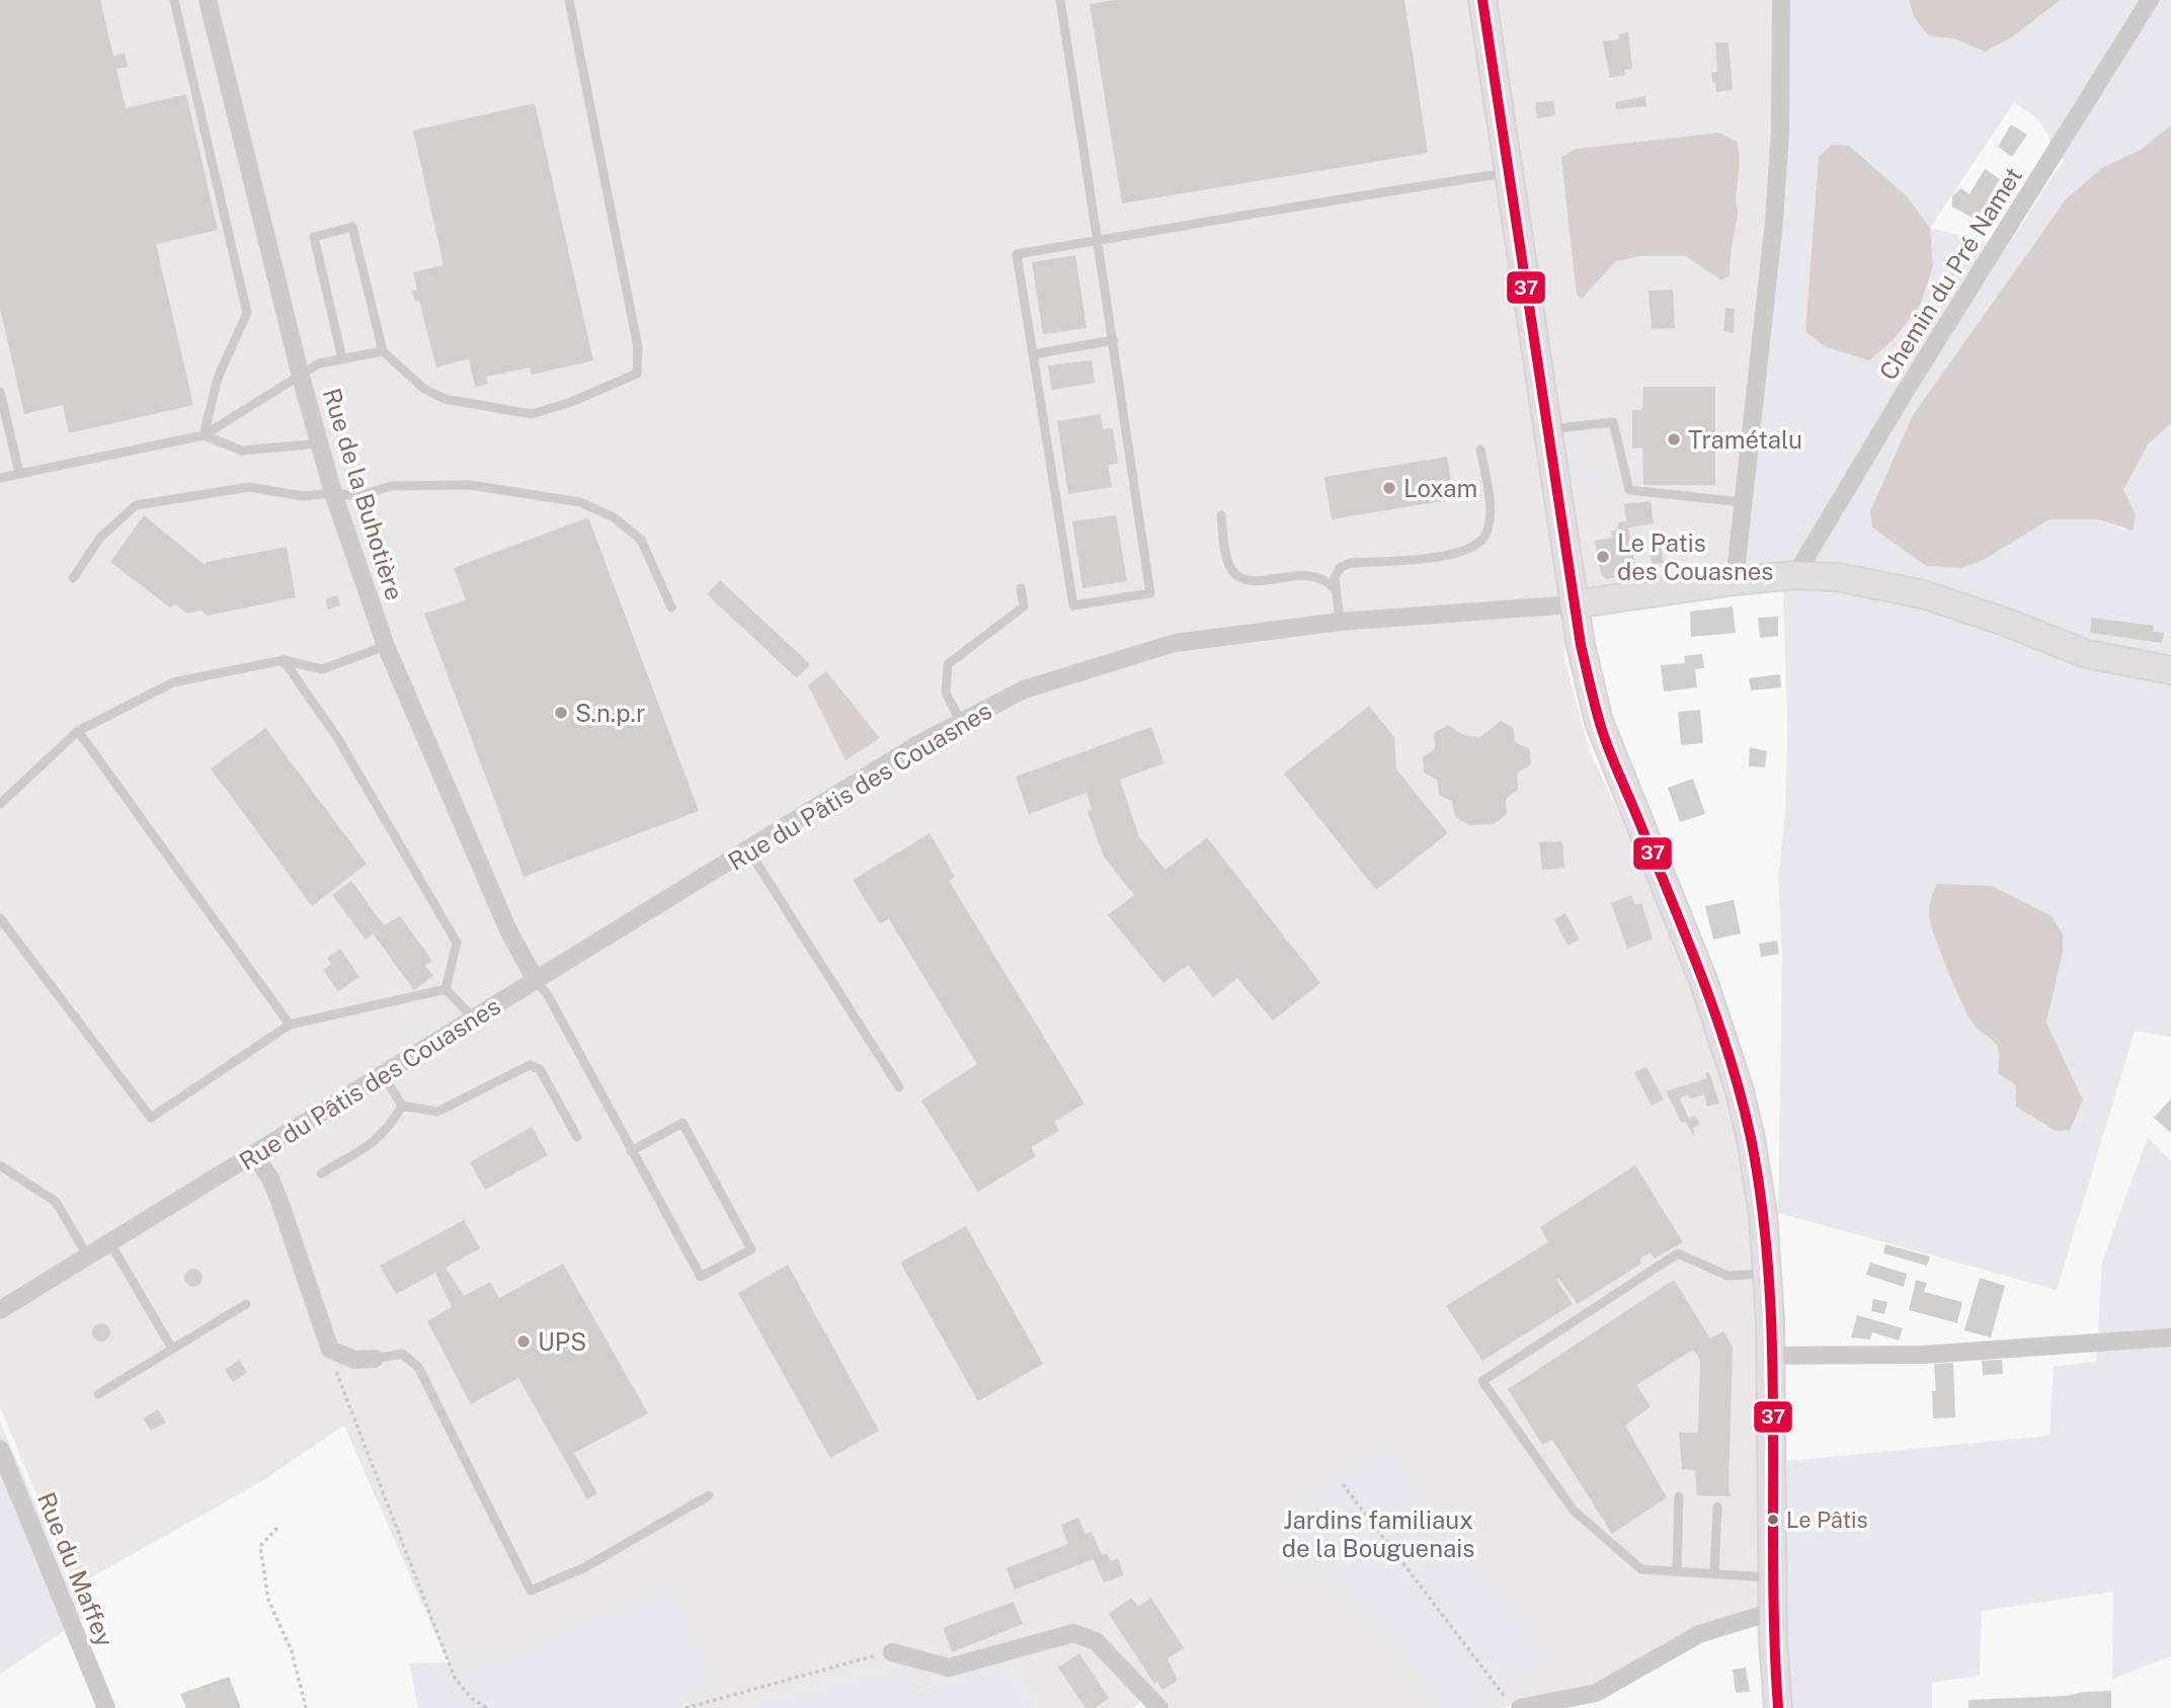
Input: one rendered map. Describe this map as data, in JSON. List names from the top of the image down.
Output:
{
  "streets": {
    "main road": ["Rue du Pâtis des Couasnes"],
    "street": ["Chemin du Pré Namet", "Rue de la Buhotière", "Rue du Maffey"]
  },
  "crossings": [
    ["Chemin du Pré Namet", "Rue du Pâtis des Couasnes"],
    ["Rue de la Buhotière", "Rue du Pâtis des Couasnes"]
  ],
  "parks": ["Jardins familiaux de la Bouguenais"],
  "places": [
    "Tramétalu",
    "Loxam",
    "Le Patis des Couasnes",
    "S.n.p.r",
    "UPS",
    "Le Pâtis"
  ],
  "lines": ["transit line 37"]
}
